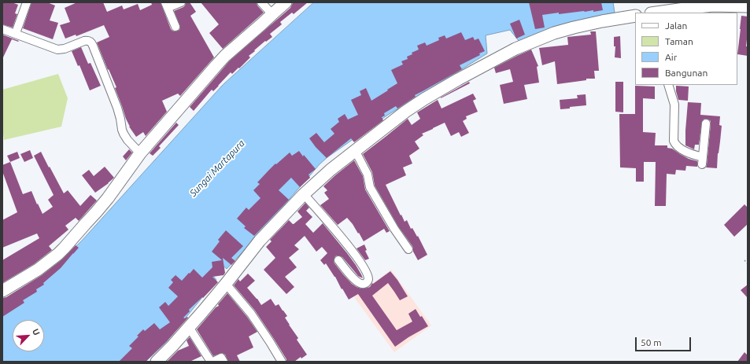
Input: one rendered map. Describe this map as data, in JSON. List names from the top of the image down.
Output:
{
  "water": ["Sungai Martapura"],
  "legend": [
    "Jalan",
    "Taman",
    "Air",
    "Bangunan"
  ],
  "scale_bar": "50 m",
  "north": "top right"
}
